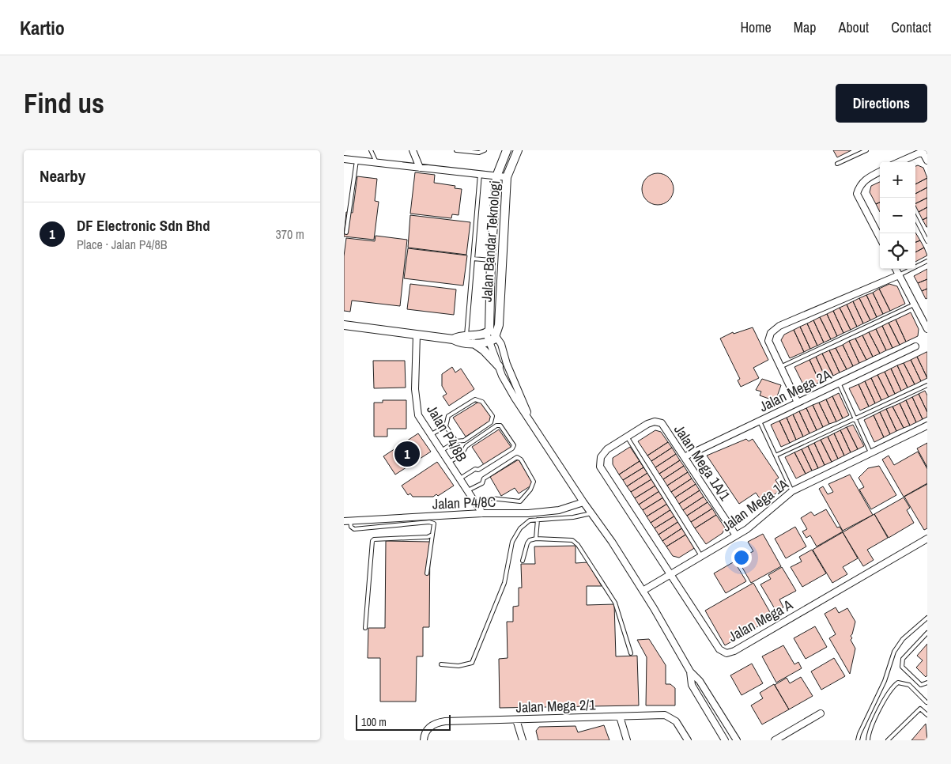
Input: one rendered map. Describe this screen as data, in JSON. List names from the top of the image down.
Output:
{
  "streets": {
    "street": [
      "Jalan Bandar Teknologi",
      "Jalan Mega 2A",
      "Jalan P4/8B",
      "Jalan Mega 1A/1",
      "Jalan P4/8C",
      "Jalan Mega 1A",
      "Jalan Mega A",
      "Jalan Mega 2/1"
    ]
  },
  "crossings": [
    ["Jalan Mega 2A", "Jalan Mega 1A/1"],
    ["Jalan P4/8B", "Jalan P4/8C"],
    ["Jalan Mega 1A/1", "Jalan Mega 1A"],
    ["Jalan Mega 1A/1", "Jalan Mega A"],
    ["Jalan Mega 1A", "Jalan Mega A"]
  ],
  "scale_bar": "100 m",
  "page": {
    "header": "Kartio",
    "nav": [
      "Home",
      "Map",
      "About",
      "Contact"
    ],
    "buttons": "Directions",
    "title": "Find us",
    "heading": "Nearby",
    "map_buttons": ["+", "−"],
    "list": [
      {
        "mark": "1",
        "name": "DF Electronic Sdn Bhd",
        "note": "Place · Jalan P4/8B",
        "value": "370 m"
      }
    ],
    "pins": "1",
    "scale": "100 m"
  }
}
